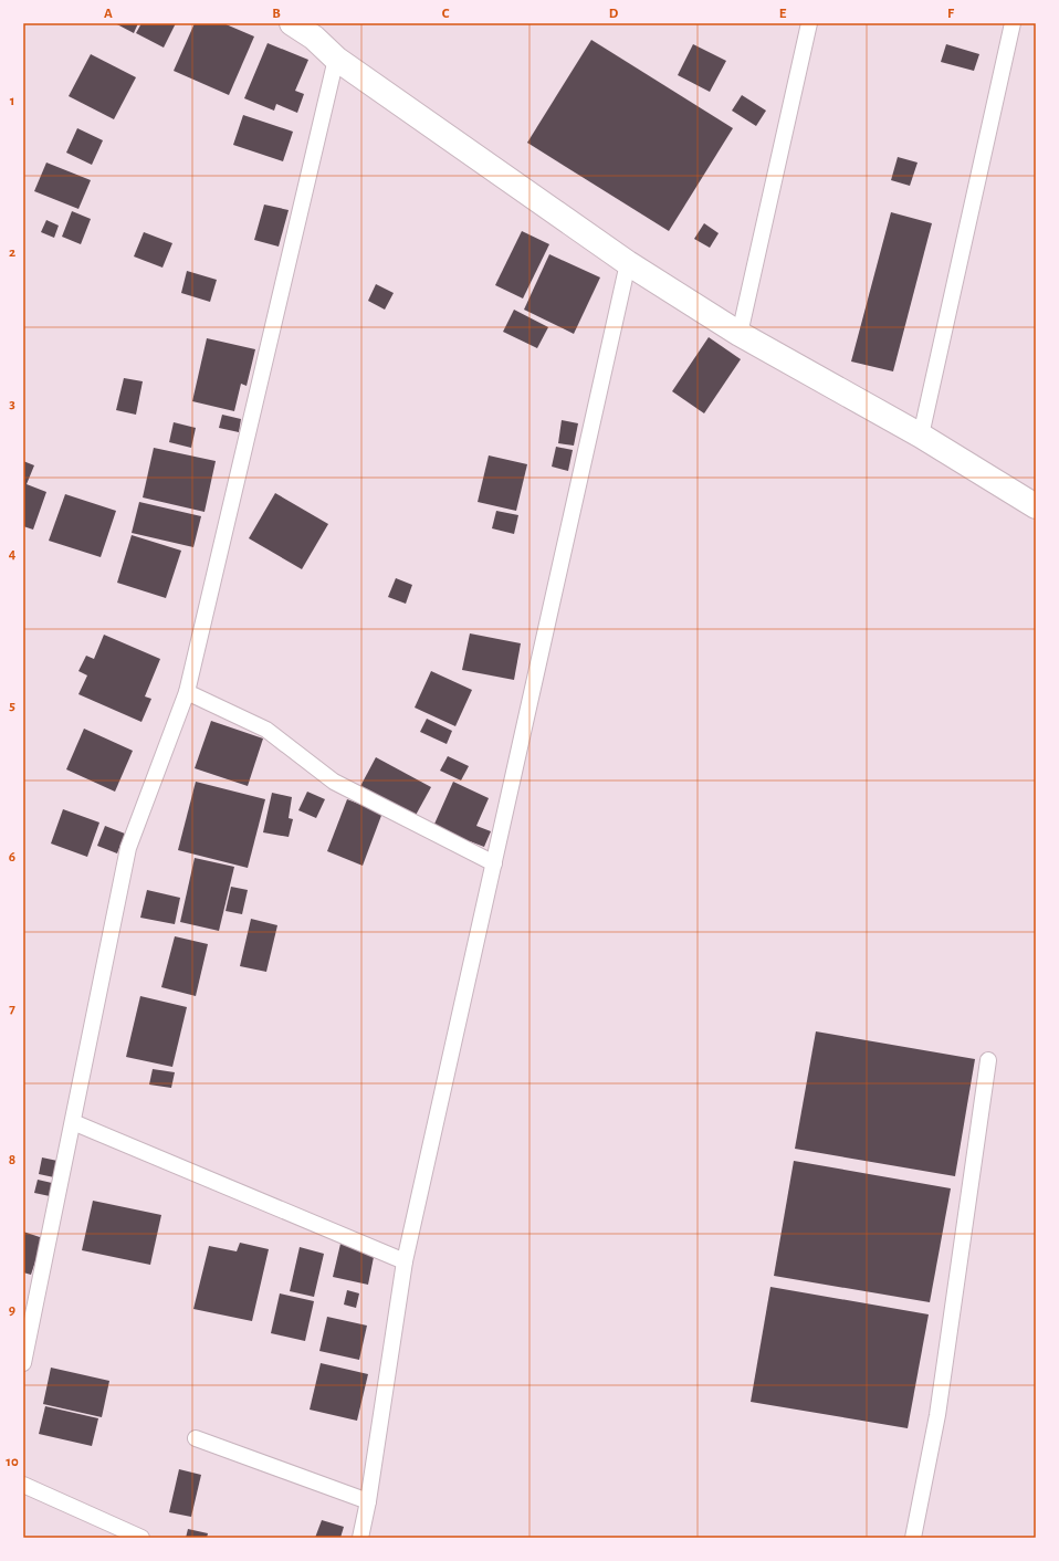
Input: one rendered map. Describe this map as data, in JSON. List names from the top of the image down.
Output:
{
  "grid": {
    "columns": [
      "A",
      "B",
      "C",
      "D",
      "E",
      "F"
    ],
    "rows": [
      "1",
      "2",
      "3",
      "4",
      "5",
      "6",
      "7",
      "8",
      "9",
      "10"
    ]
  }
}
